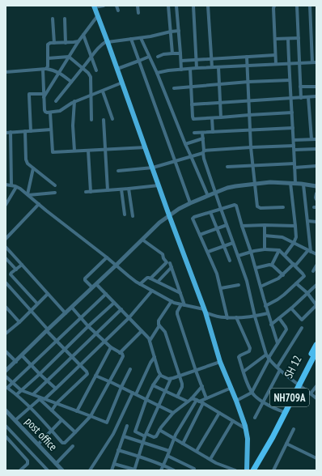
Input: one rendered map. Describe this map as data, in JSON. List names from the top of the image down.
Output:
{
  "streets": {
    "highway": ["SH 12", "NH709A"],
    "street": ["post office"]
  }
}
